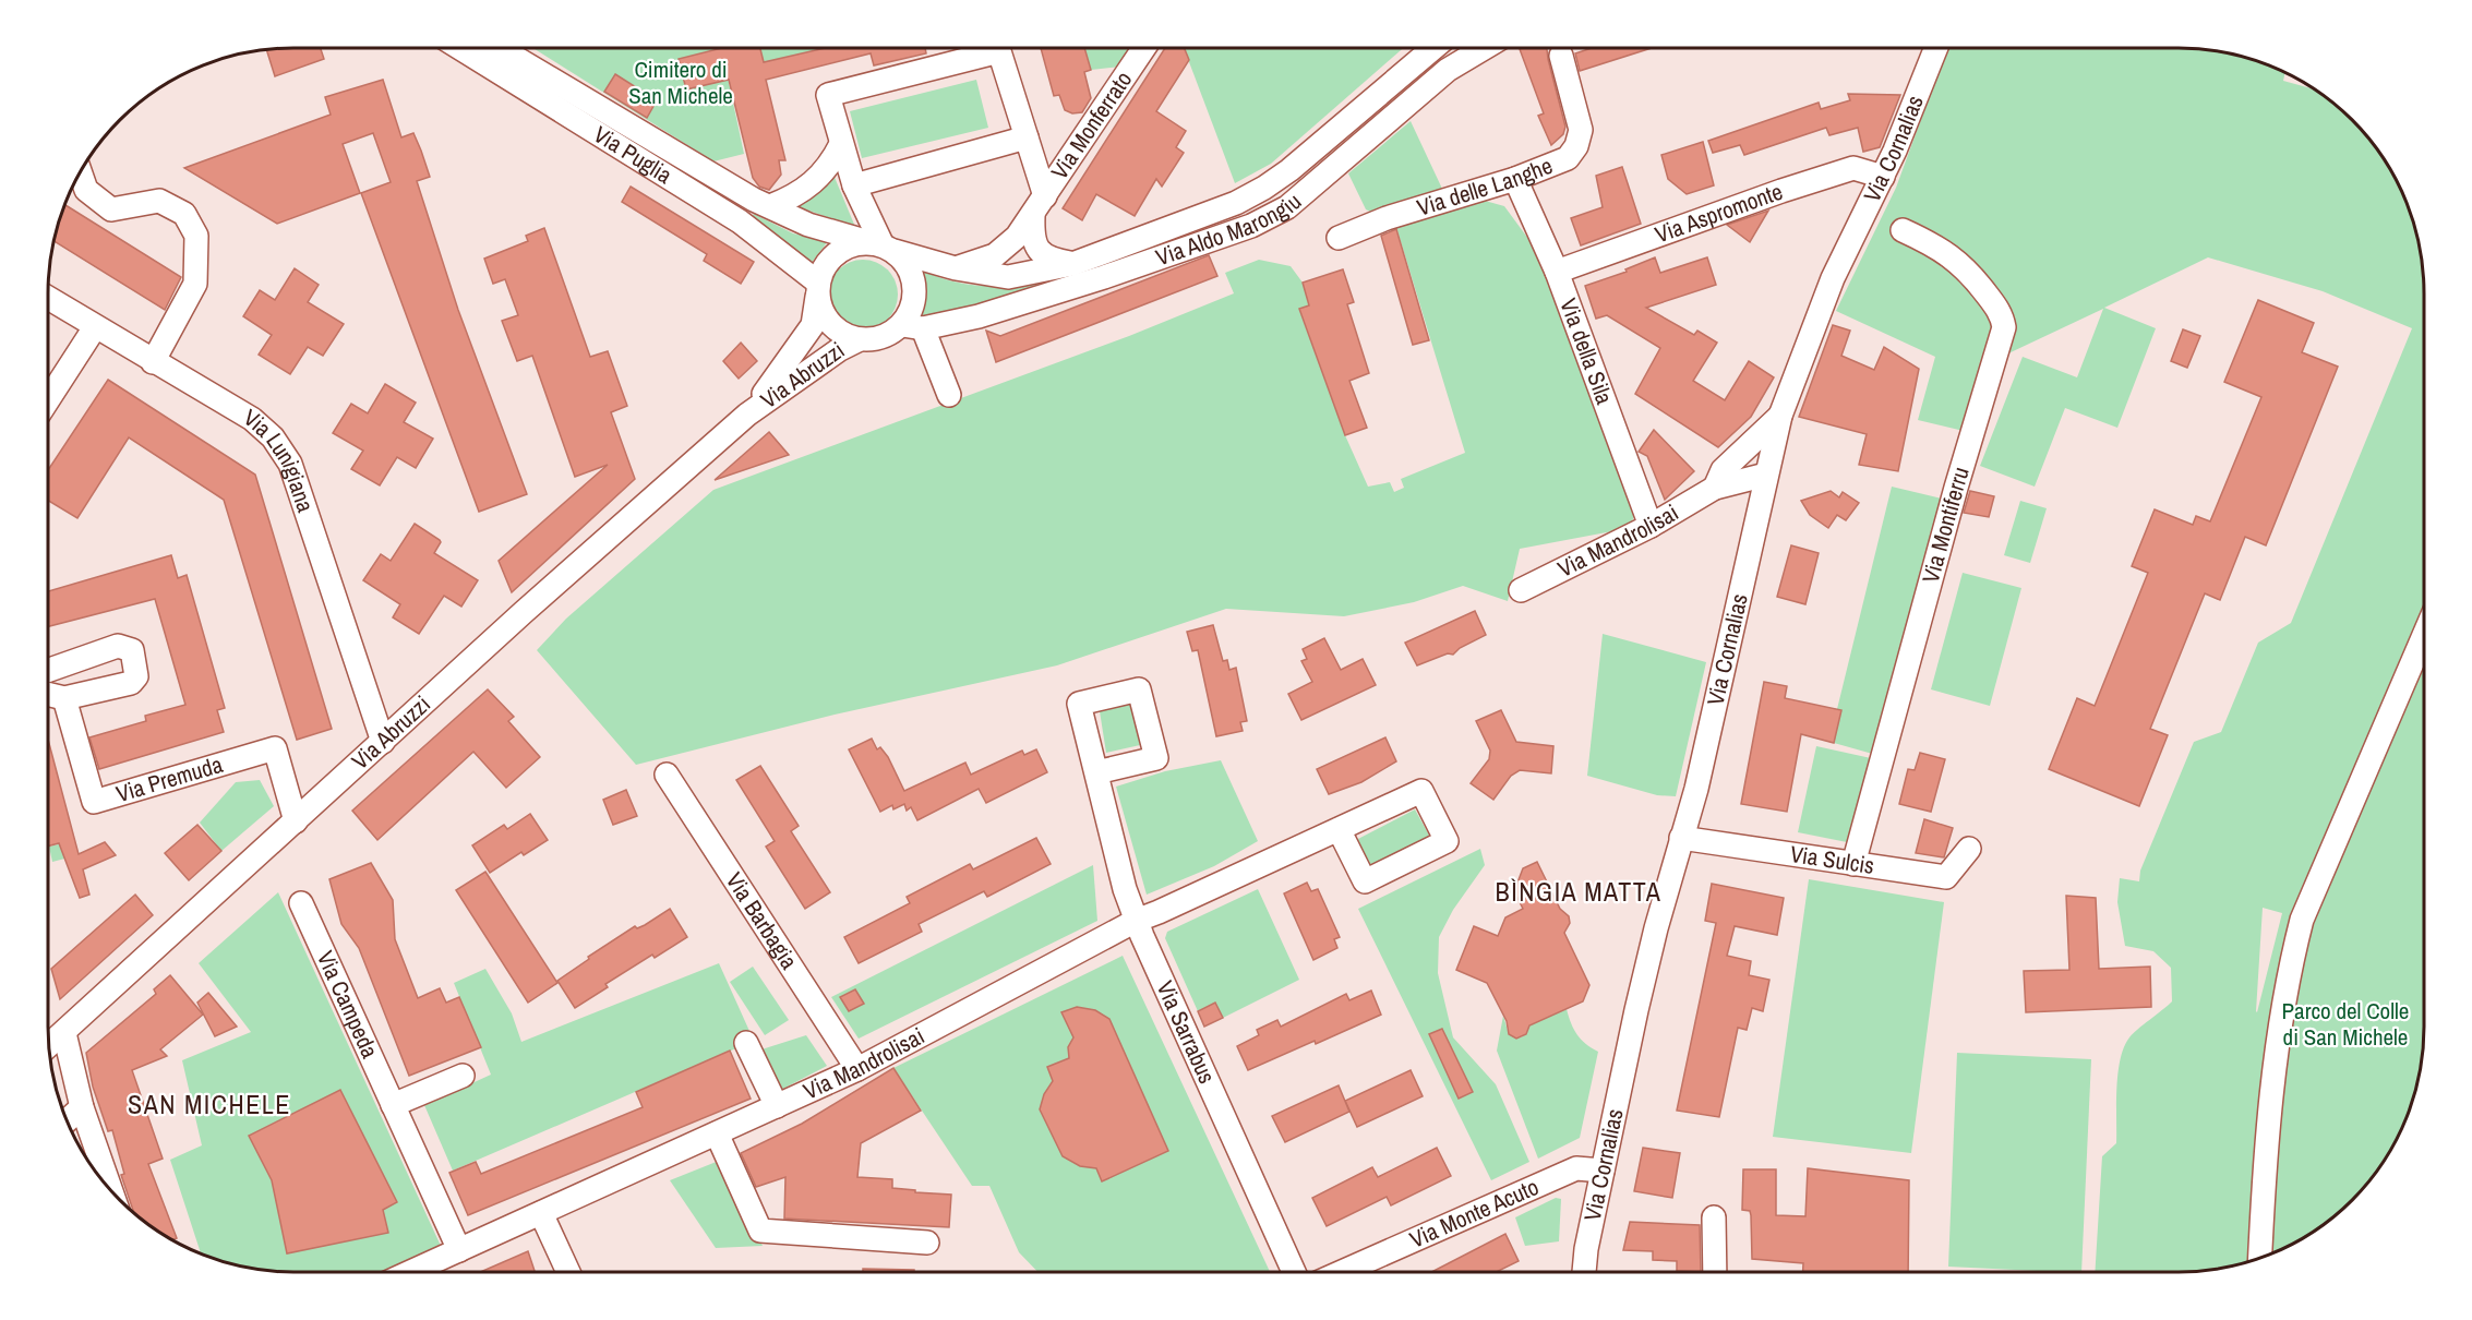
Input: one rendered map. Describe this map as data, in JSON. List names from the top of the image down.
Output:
{
  "streets": {
    "street": [
      "Via Monferrato",
      "Via Cornalias",
      "Via Puglia",
      "Via delle Langhe",
      "Via Aspromonte",
      "Via Aldo Marongiu",
      "Via della Sila",
      "Via Abruzzi",
      "Via Lunigiana",
      "Via Montiferru",
      "Via Mandrolisai",
      "Via Premuda",
      "Via Sulcis",
      "Via Barbagia",
      "Via Campeda",
      "Via Sarrabus",
      "Via Monte Acuto"
    ]
  },
  "crossings": [
    ["Via Monferrato", "Via Aldo Marongiu"],
    ["Via Cornalias", "Via Aspromonte"],
    ["Via Cornalias", "Via Mandrolisai"],
    ["Via Cornalias", "Via Sulcis"],
    ["Via Cornalias", "Via Monte Acuto"],
    ["Via Puglia", "Via Aldo Marongiu"],
    ["Via Puglia", "Via Abruzzi"],
    ["Via delle Langhe", "Via della Sila"],
    ["Via Aspromonte", "Via della Sila"],
    ["Via Aldo Marongiu", "Via Abruzzi"],
    ["Via della Sila", "Via Mandrolisai"],
    ["Via Abruzzi", "Via Lunigiana"],
    ["Via Abruzzi", "Via Premuda"],
    ["Via Montiferru", "Via Sulcis"],
    ["Via Mandrolisai", "Via Barbagia"],
    ["Via Mandrolisai", "Via Campeda"],
    ["Via Mandrolisai", "Via Sarrabus"]
  ],
  "districts": ["BÌNGIA MATTA", "SAN MICHELE"],
  "parks": ["Cimitero di San Michele", "Parco del Colle di San Michele"]
}
